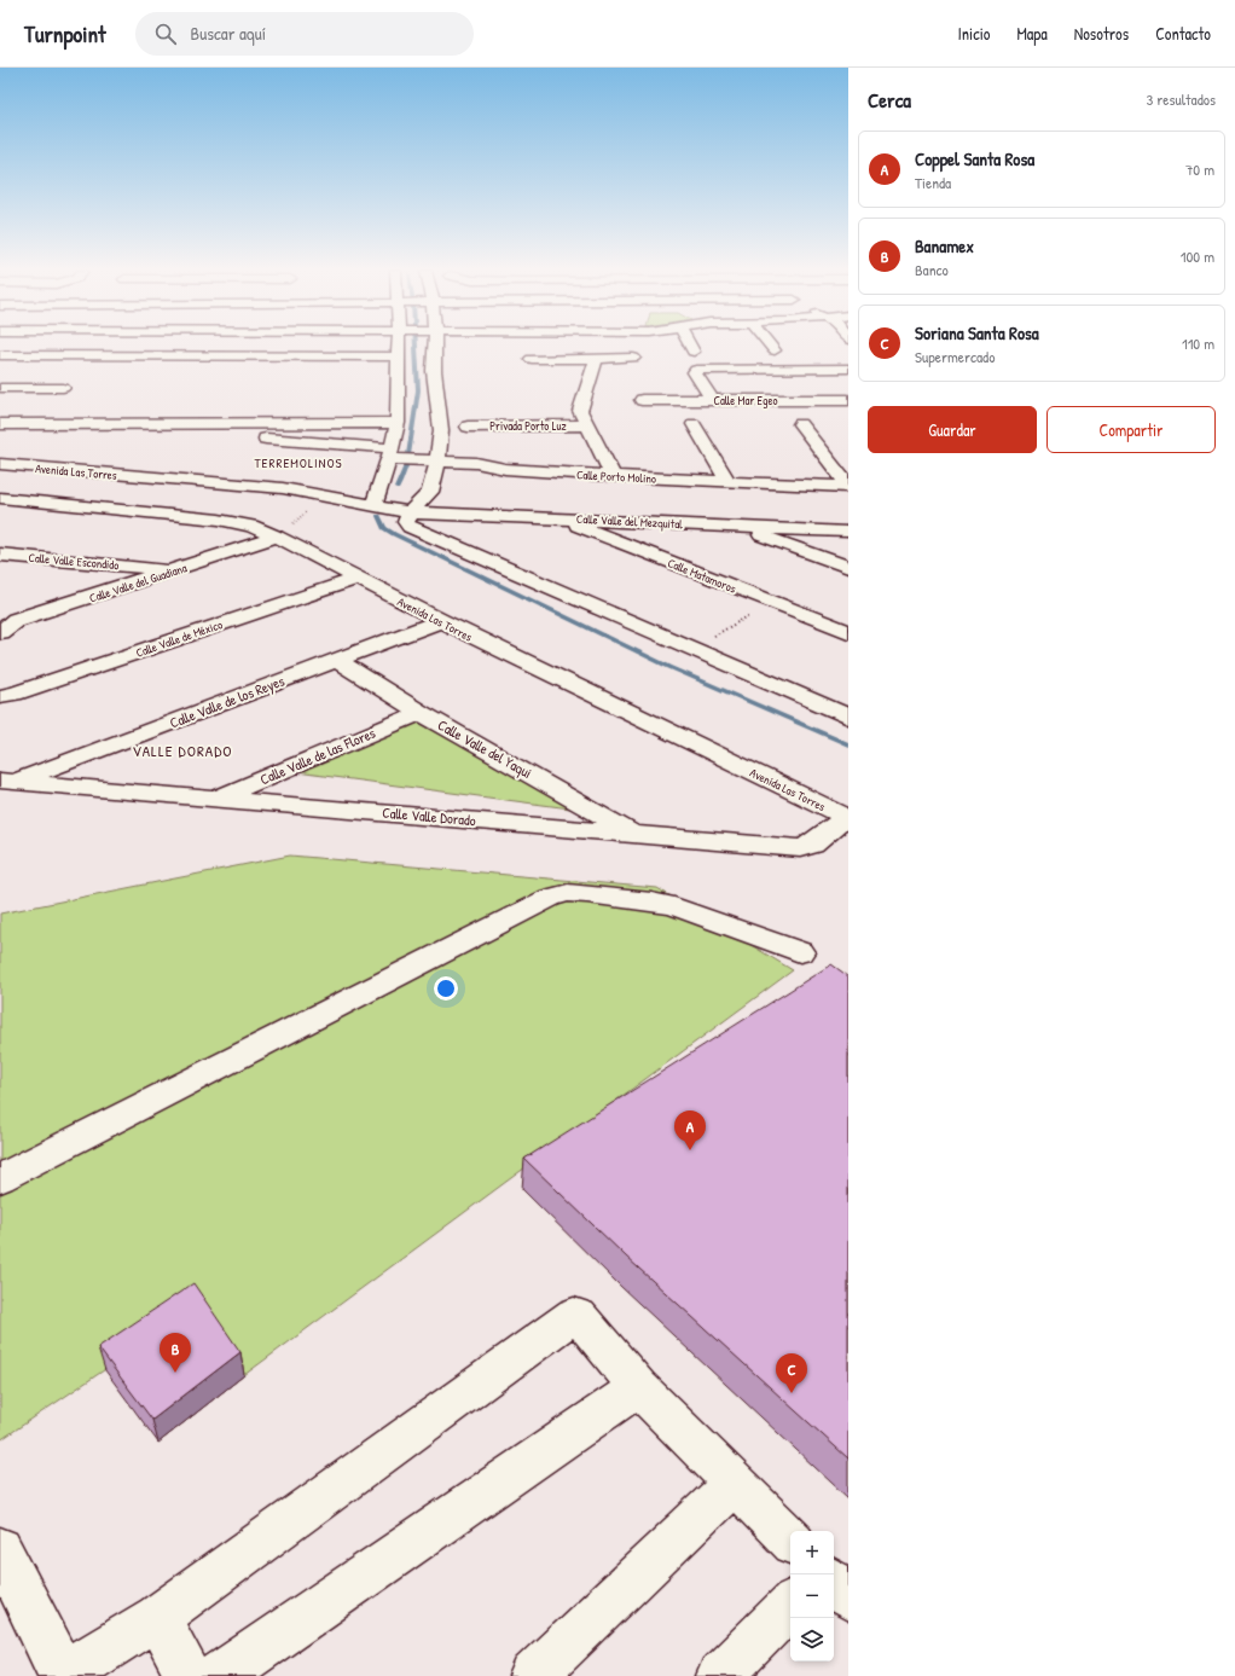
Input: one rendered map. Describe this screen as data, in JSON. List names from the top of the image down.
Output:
{
  "streets": {
    "street": [
      "Calle Mar Egeo",
      "Privada Porto Luz",
      "Avenida Las Torres",
      "Calle Porto Molino",
      "Calle Valle del Mezquital",
      "Calle Valle Escondido",
      "Calle Matamoros",
      "Calle Valle del Guadiana",
      "Calle Valle de México",
      "Calle Valle de los Reyes",
      "Calle Valle del Yaqui",
      "Calle Valle de las Flores",
      "Calle Valle Dorado"
    ]
  },
  "crossings": [
    ["Avenida Las Torres", "Calle Valle del Mezquital"],
    ["Avenida Las Torres", "Calle Valle del Guadiana"],
    ["Avenida Las Torres", "Calle Valle de México"],
    ["Avenida Las Torres", "Calle Valle de los Reyes"],
    ["Avenida Las Torres", "Calle Valle Dorado"],
    ["Calle Valle del Mezquital", "Calle Matamoros"],
    ["Calle Valle Escondido", "Calle Valle del Guadiana"],
    ["Calle Valle de los Reyes", "Calle Valle del Yaqui"],
    ["Calle Valle de los Reyes", "Calle Valle Dorado"],
    ["Calle Valle del Yaqui", "Calle Valle de las Flores"],
    ["Calle Valle del Yaqui", "Calle Valle Dorado"],
    ["Calle Valle de las Flores", "Calle Valle Dorado"]
  ],
  "districts": ["TERREMOLINOS", "VALLE DORADO"],
  "page": {
    "header": "Turnpoint",
    "search": "Buscar aquí",
    "nav": [
      "Inicio",
      "Mapa",
      "Nosotros",
      "Contacto"
    ],
    "heading": ["Cerca", "3 resultados"],
    "list": [
      {
        "mark": "A",
        "name": "Coppel Santa Rosa",
        "note": "Tienda",
        "value": "70 m"
      },
      {
        "mark": "B",
        "name": "Banamex",
        "note": "Banco",
        "value": "100 m"
      },
      {
        "mark": "C",
        "name": "Soriana Santa Rosa",
        "note": "Supermercado",
        "value": "110 m"
      }
    ],
    "buttons": ["Guardar", "Compartir"],
    "pins": ["A", "B", "C"],
    "map_buttons": ["+", "−"]
  }
}
